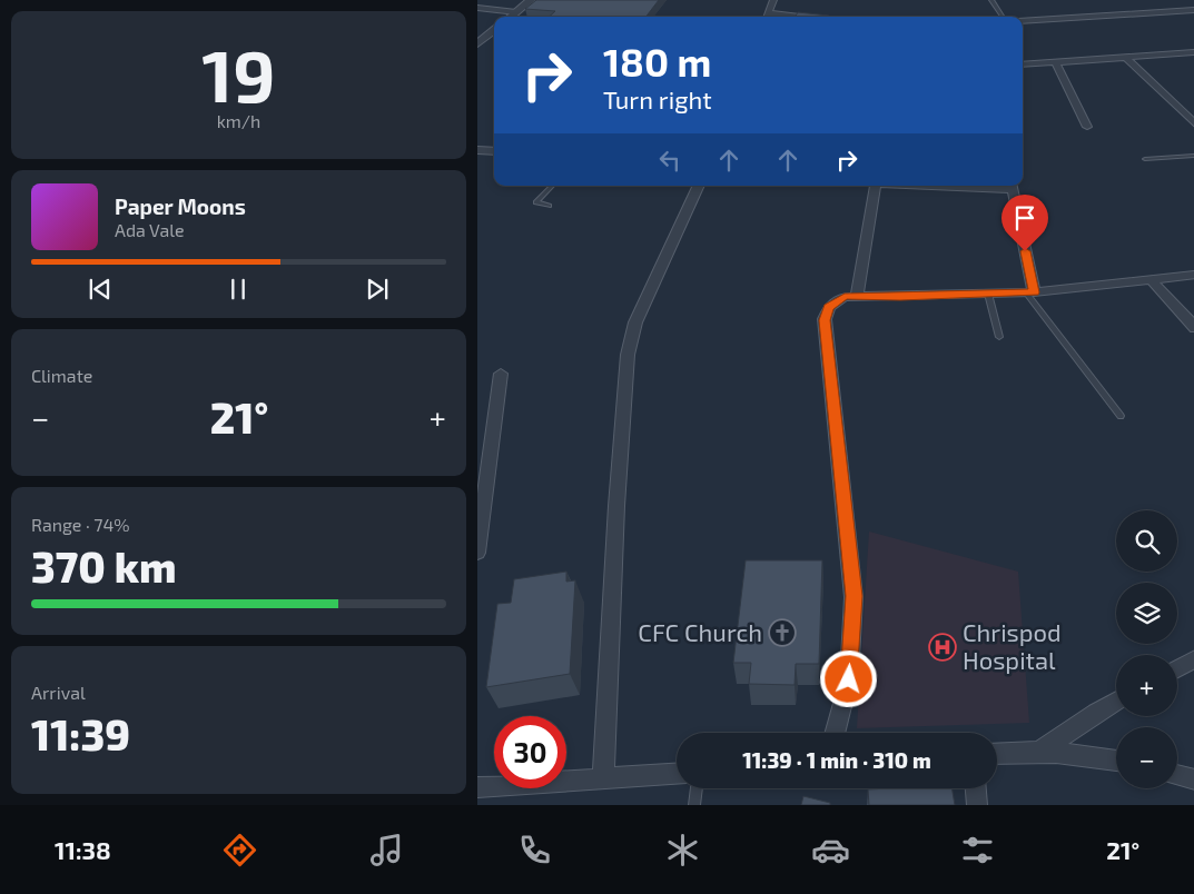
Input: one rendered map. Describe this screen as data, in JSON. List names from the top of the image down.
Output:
{
  "places": {
    "church": ["CFC Church"],
    "hospital": ["Chrispod Hospital"]
  },
  "page": {
    "tile": [
      ["19", "km/h"],
      "Climate",
      ["Range · 74%", "370 km"],
      ["Arrival", "11:39"]
    ],
    "turn": ["180 m", "Turn right"],
    "song": ["Paper Moons", "Ada Vale"],
    "heat": ["−", "21°", "+"],
    "map_buttons": ["+", "−"],
    "limit": "30",
    "trip": "11:39 · 1 min · 310 m",
    "tabs": ["11:38", "21°"]
  }
}
